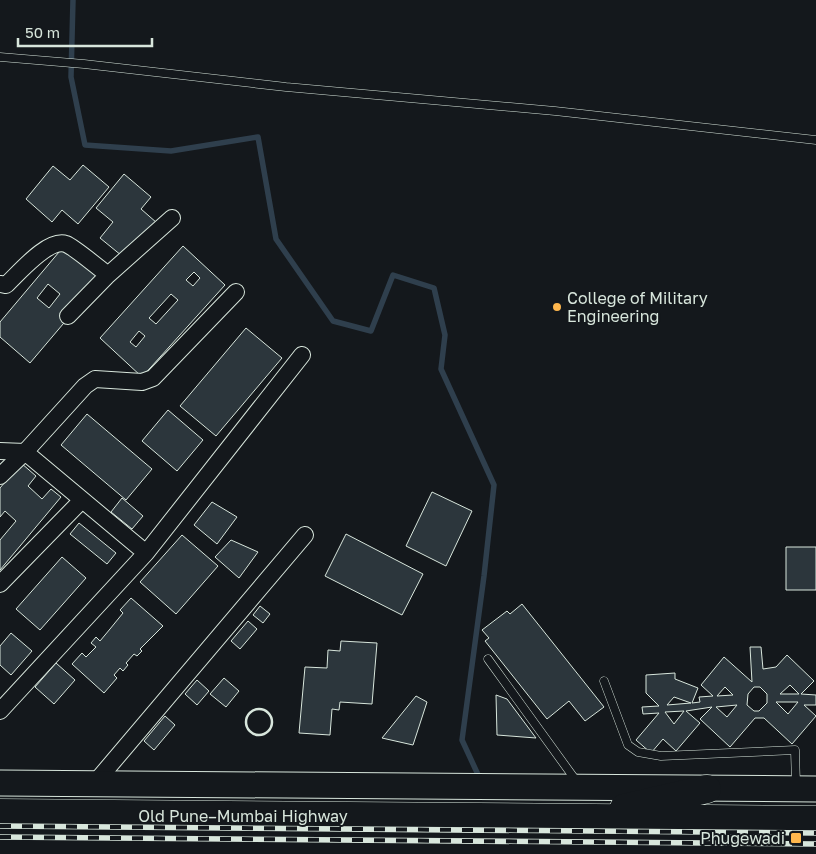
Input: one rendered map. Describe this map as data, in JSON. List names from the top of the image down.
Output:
{
  "streets": {
    "highway": ["Old Pune–Mumbai Highway"]
  },
  "places": {
    "other": ["College of Military Engineering"],
    "transit": ["Phugewadi"]
  },
  "scale_bar": "50 m"
}
